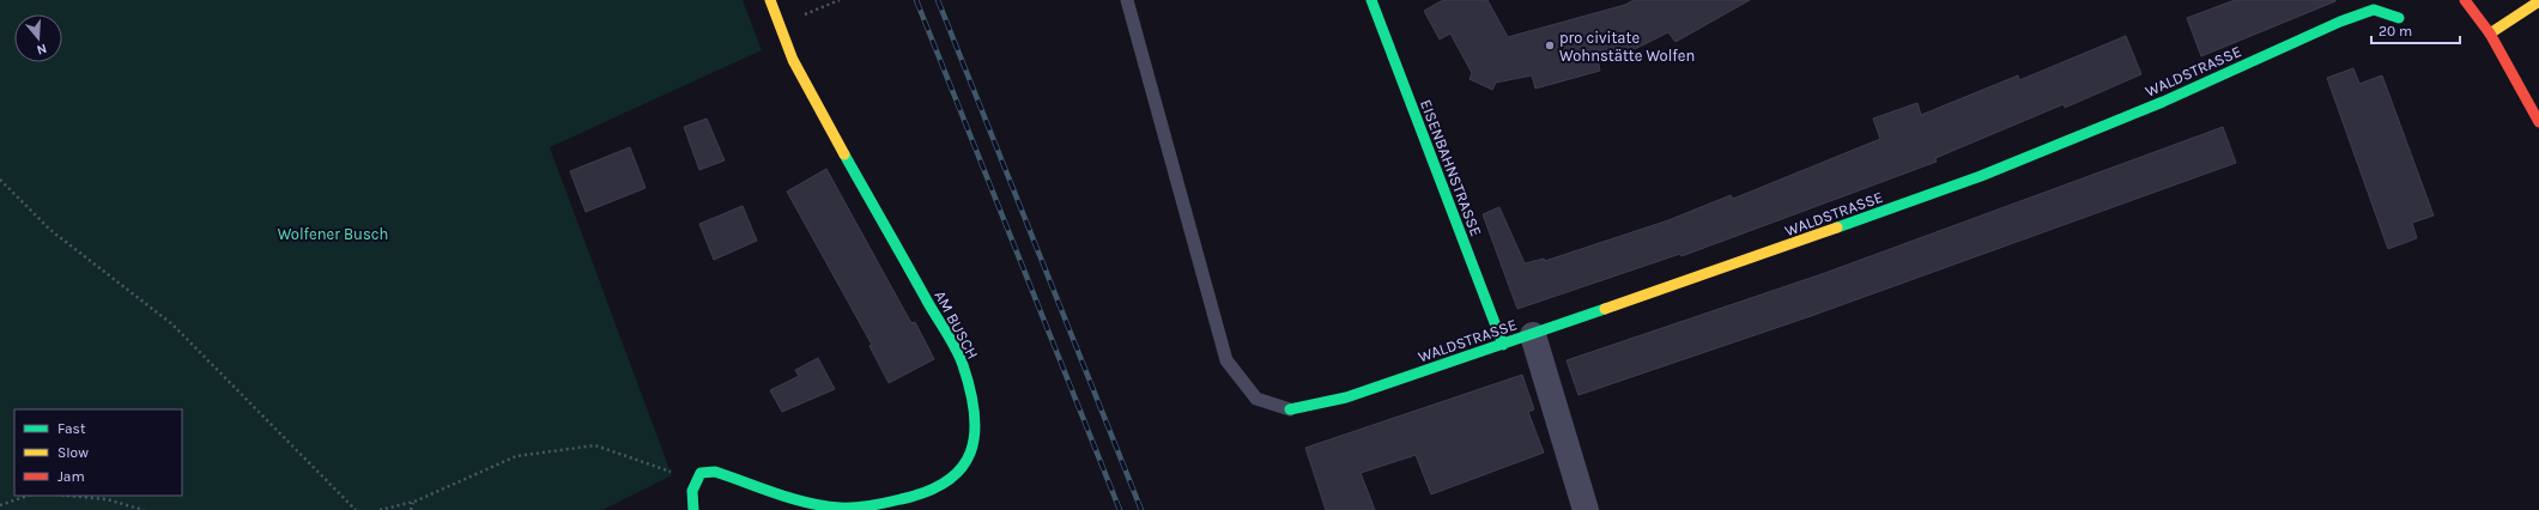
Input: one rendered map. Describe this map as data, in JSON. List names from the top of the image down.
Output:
{
  "streets": {
    "street": ["WALDSTRASSE", "EISENBAHNSTRASSE", "AM BUSCH"]
  },
  "crossings": [
    ["WALDSTRASSE", "EISENBAHNSTRASSE"]
  ],
  "parks": ["Wolfener Busch"],
  "places": ["pro civitate Wohnstätte Wolfen"],
  "legend": ["Fast", "Slow", "Jam"],
  "scale_bar": "20 m",
  "north": "bottom"
}
